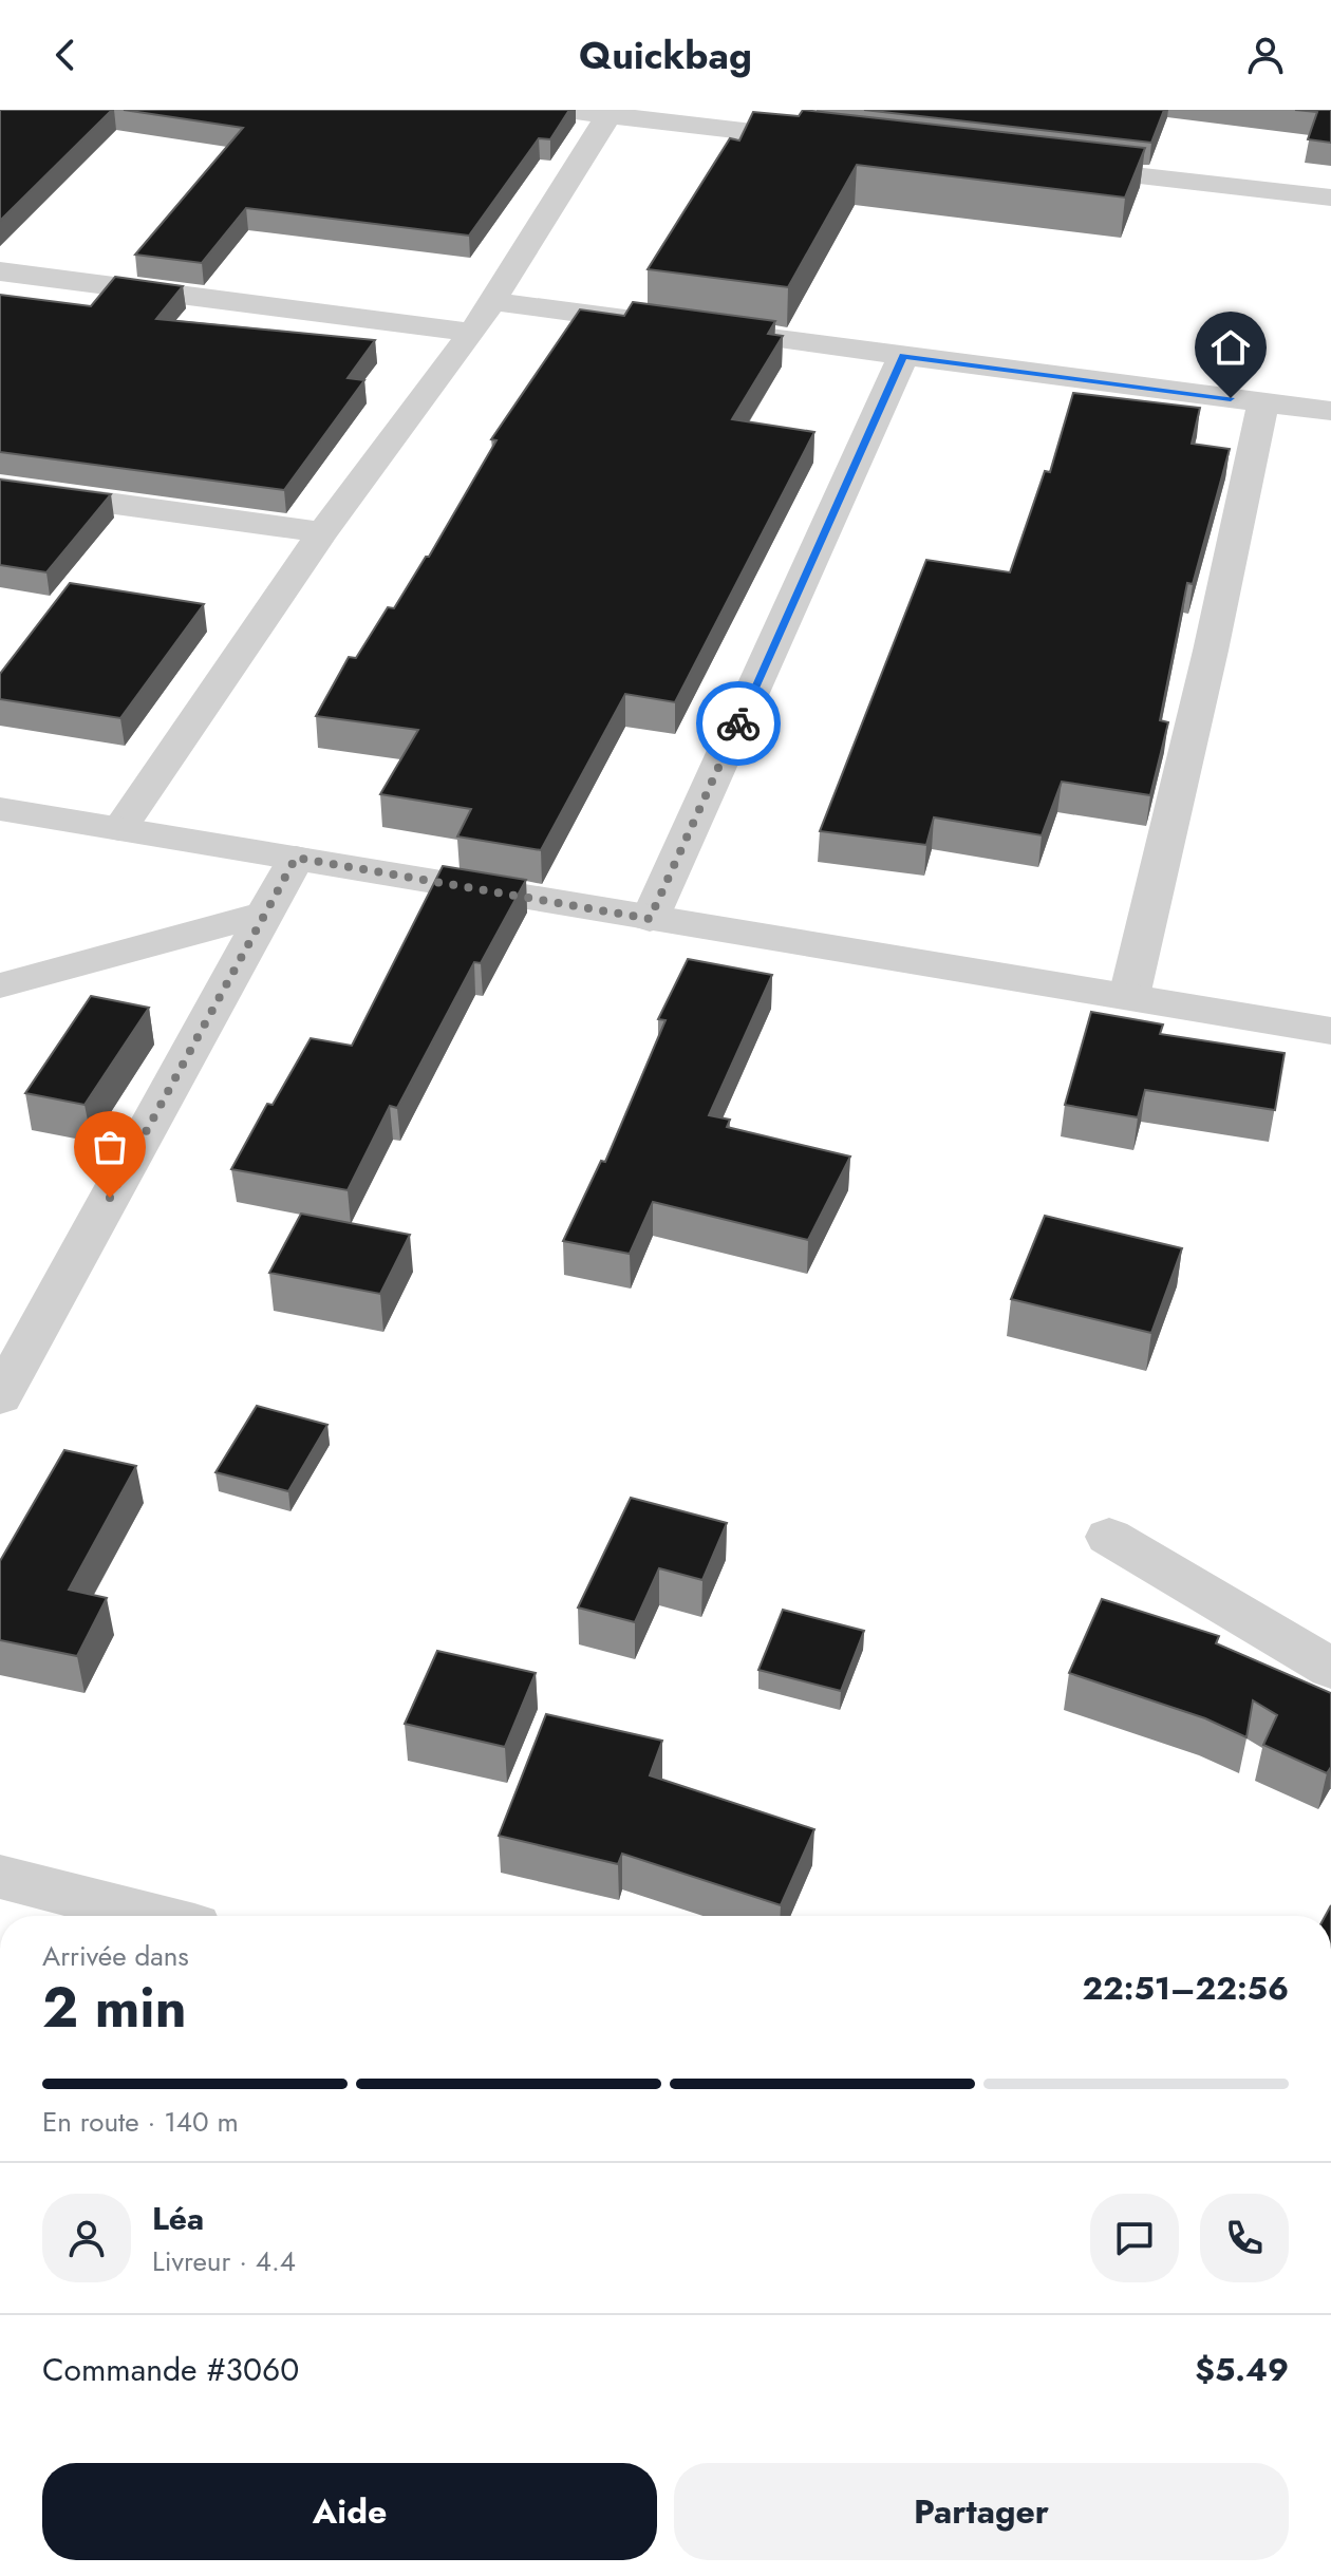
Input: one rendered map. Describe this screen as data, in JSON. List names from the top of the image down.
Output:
{
  "page": {
    "header": "Quickbag",
    "heading": ["2 min", "Arrivée dans", "22:51–22:56"],
    "panel": [
      "Léa",
      "Livreur · 4.4",
      "Commande #3060",
      "$5.49"
    ],
    "bar": "En route · 140 m",
    "buttons": ["Aide", "Partager"]
  }
}
